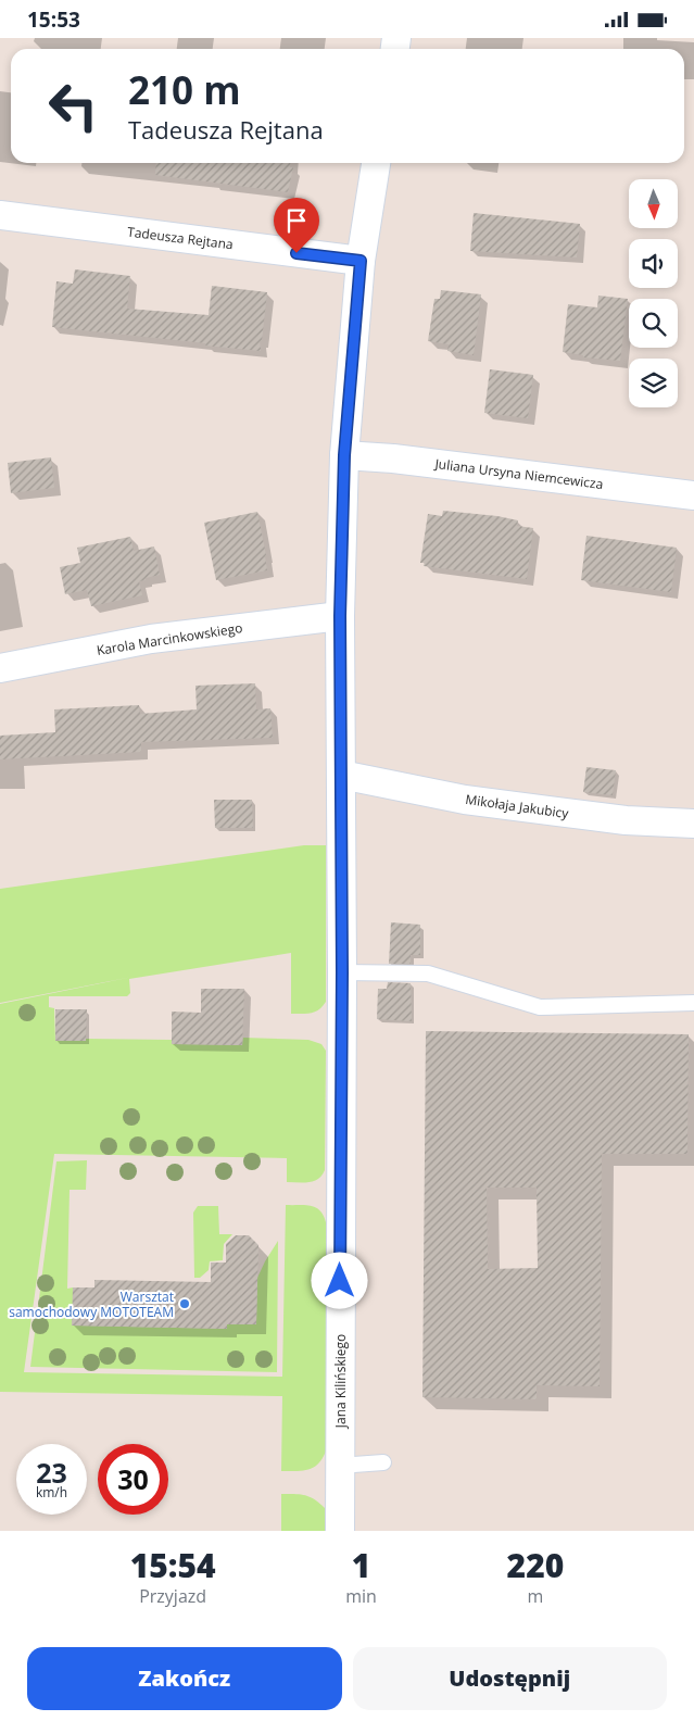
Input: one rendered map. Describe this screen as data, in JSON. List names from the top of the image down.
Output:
{
  "streets": {
    "street": [
      "Tadeusza Rejtana",
      "Juliana Ursyna Niemcewicza",
      "Karola Marcinkowskiego",
      "Mikołaja Jakubicy",
      "Jana Kilińskiego"
    ]
  },
  "crossings": [
    ["Tadeusza Rejtana", "Jana Kilińskiego"],
    ["Juliana Ursyna Niemcewicza", "Jana Kilińskiego"],
    ["Karola Marcinkowskiego", "Jana Kilińskiego"],
    ["Mikołaja Jakubicy", "Jana Kilińskiego"]
  ],
  "places": ["Warsztat samochodowy MOTOTEAM"],
  "north": "bottom",
  "page": {
    "status": "15:53",
    "turn": ["210 m", "Tadeusza Rejtana"],
    "speed": "23 km/h",
    "limit": "30",
    "eta": [
      "15:54",
      "Przyjazd",
      "1",
      "min",
      "220",
      "m"
    ],
    "buttons": ["Zakończ", "Udostępnij"]
  }
}
